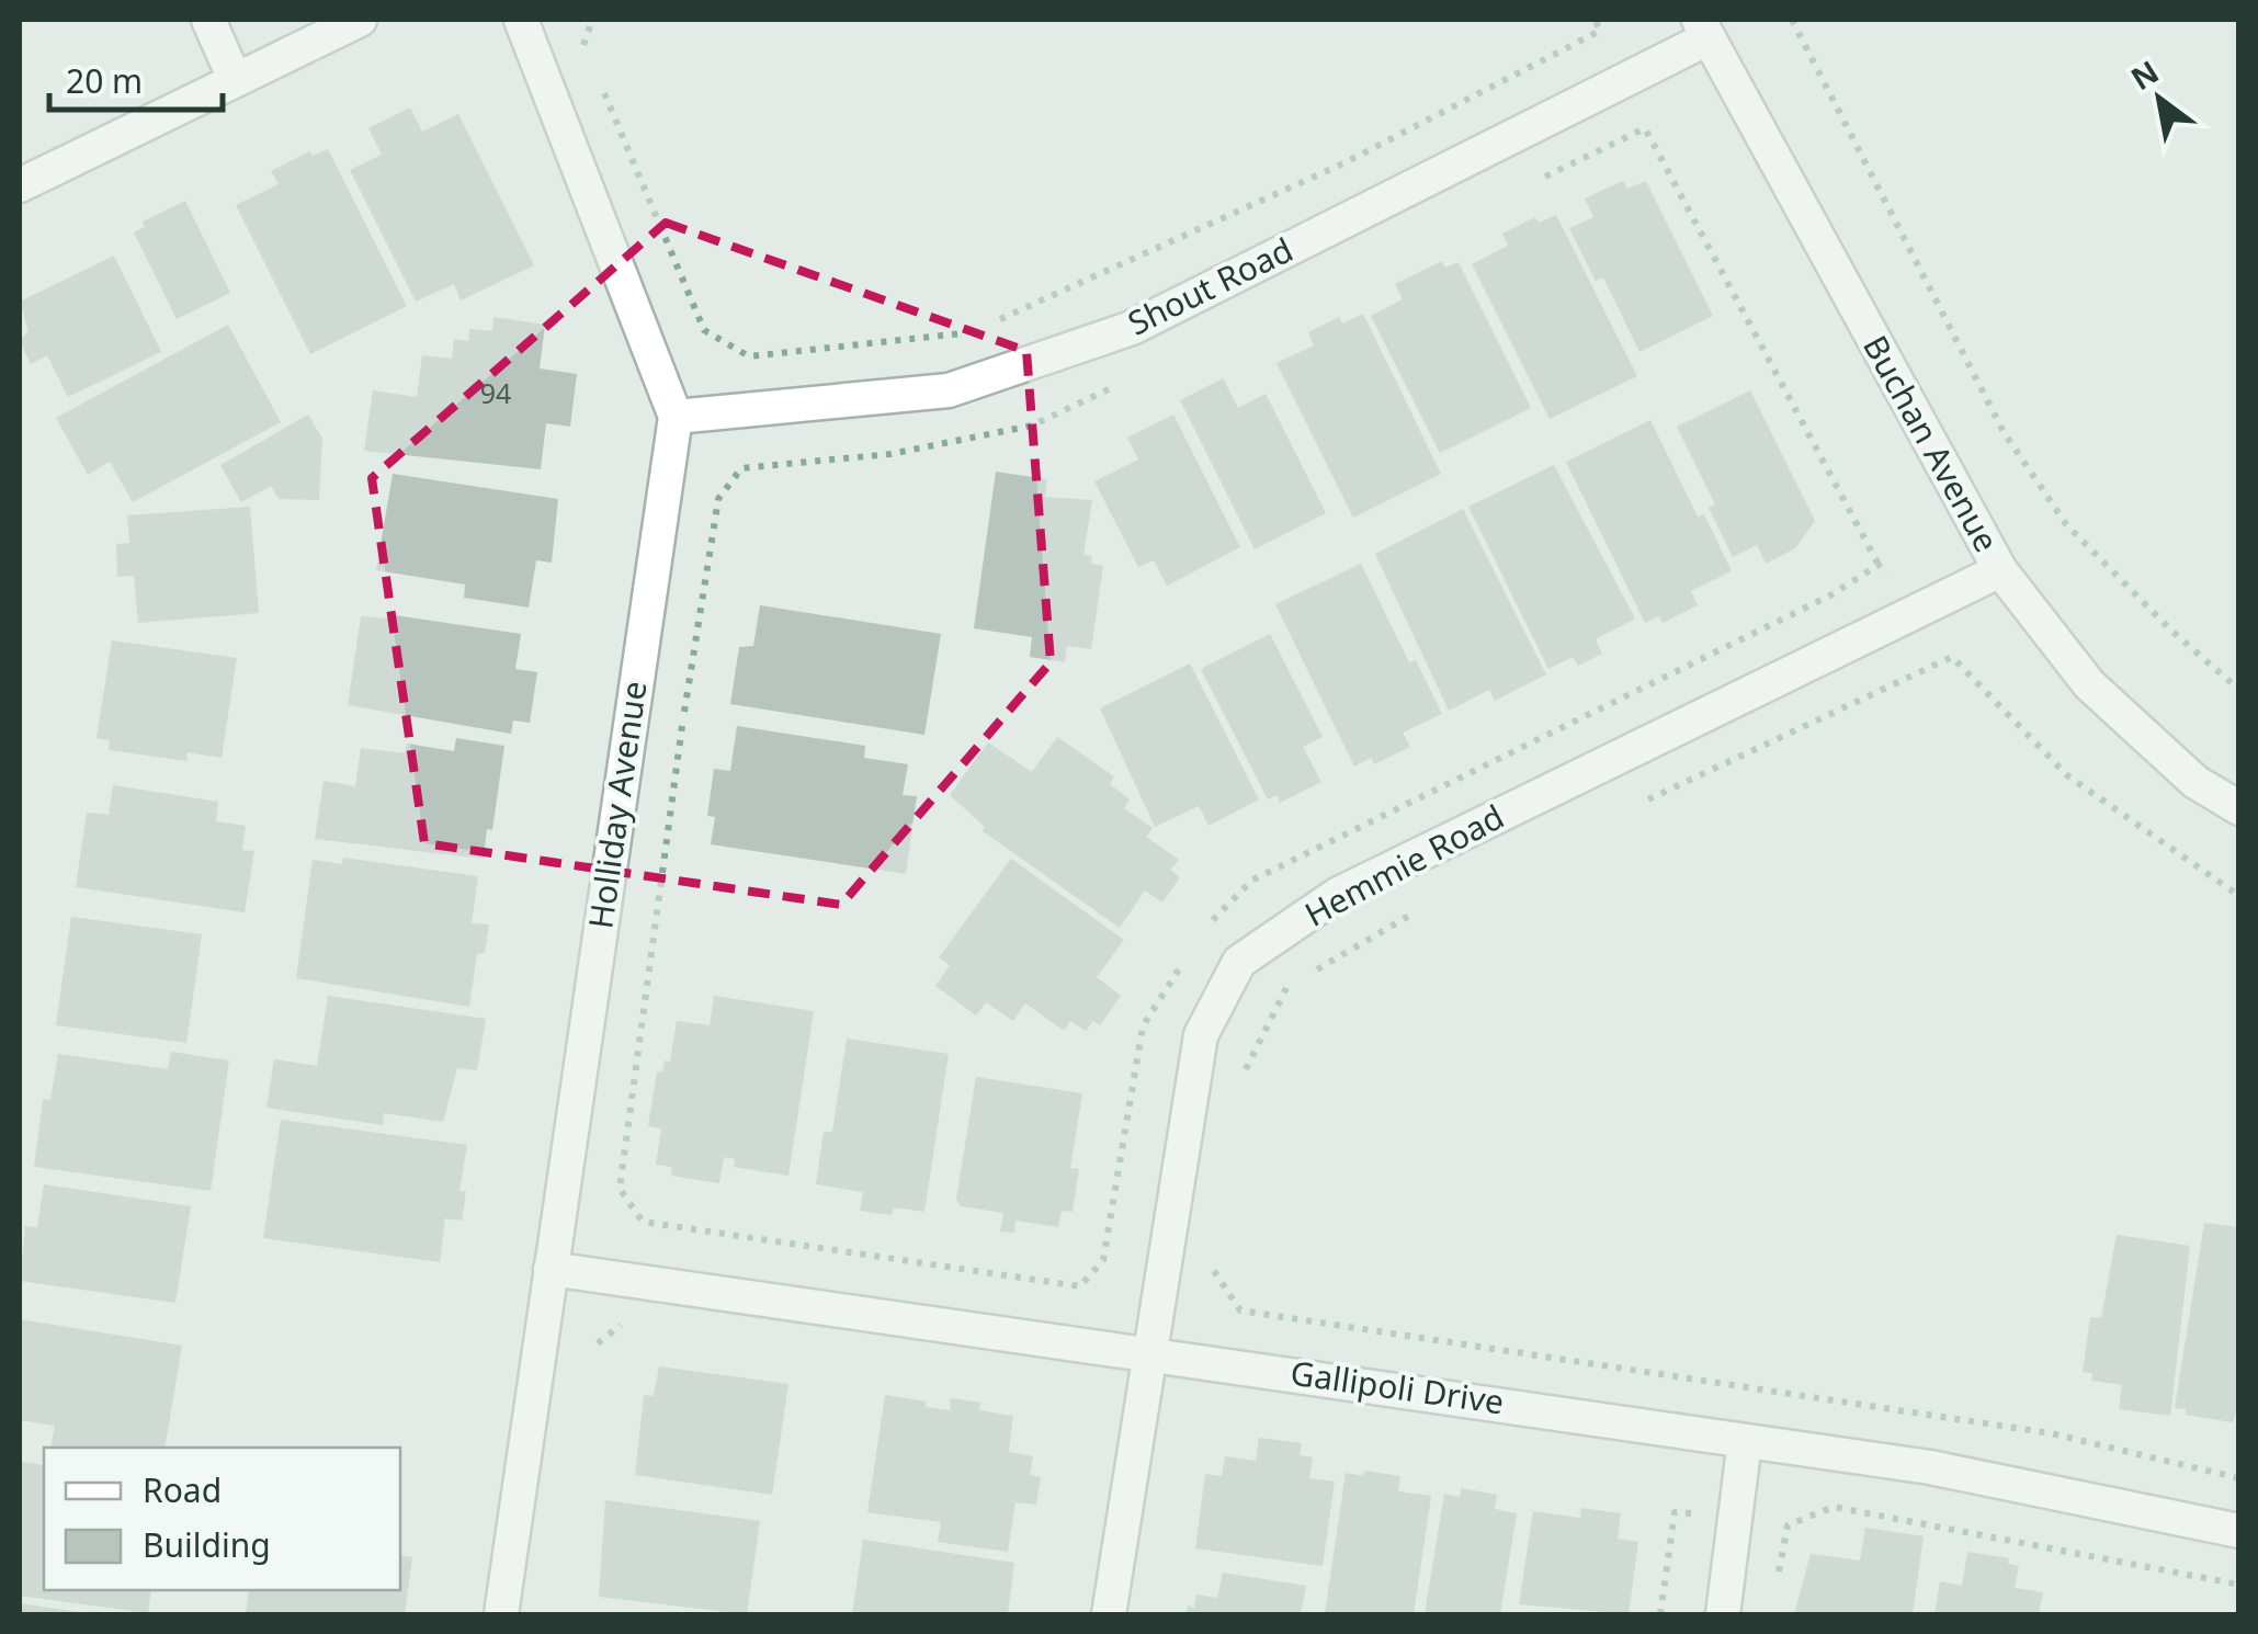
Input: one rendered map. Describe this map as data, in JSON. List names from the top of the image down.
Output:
{
  "streets": {
    "street": [
      "Shout Road",
      "Buchan Avenue",
      "Holliday Avenue",
      "Hemmie Road",
      "Gallipoli Drive"
    ]
  },
  "crossings": [
    ["Shout Road", "Buchan Avenue"],
    ["Shout Road", "Holliday Avenue"],
    ["Buchan Avenue", "Hemmie Road"],
    ["Holliday Avenue", "Gallipoli Drive"],
    ["Hemmie Road", "Gallipoli Drive"]
  ],
  "house_numbers": ["94"],
  "legend": ["Road", "Building"],
  "scale_bar": "20 m",
  "north": "top left"
}
